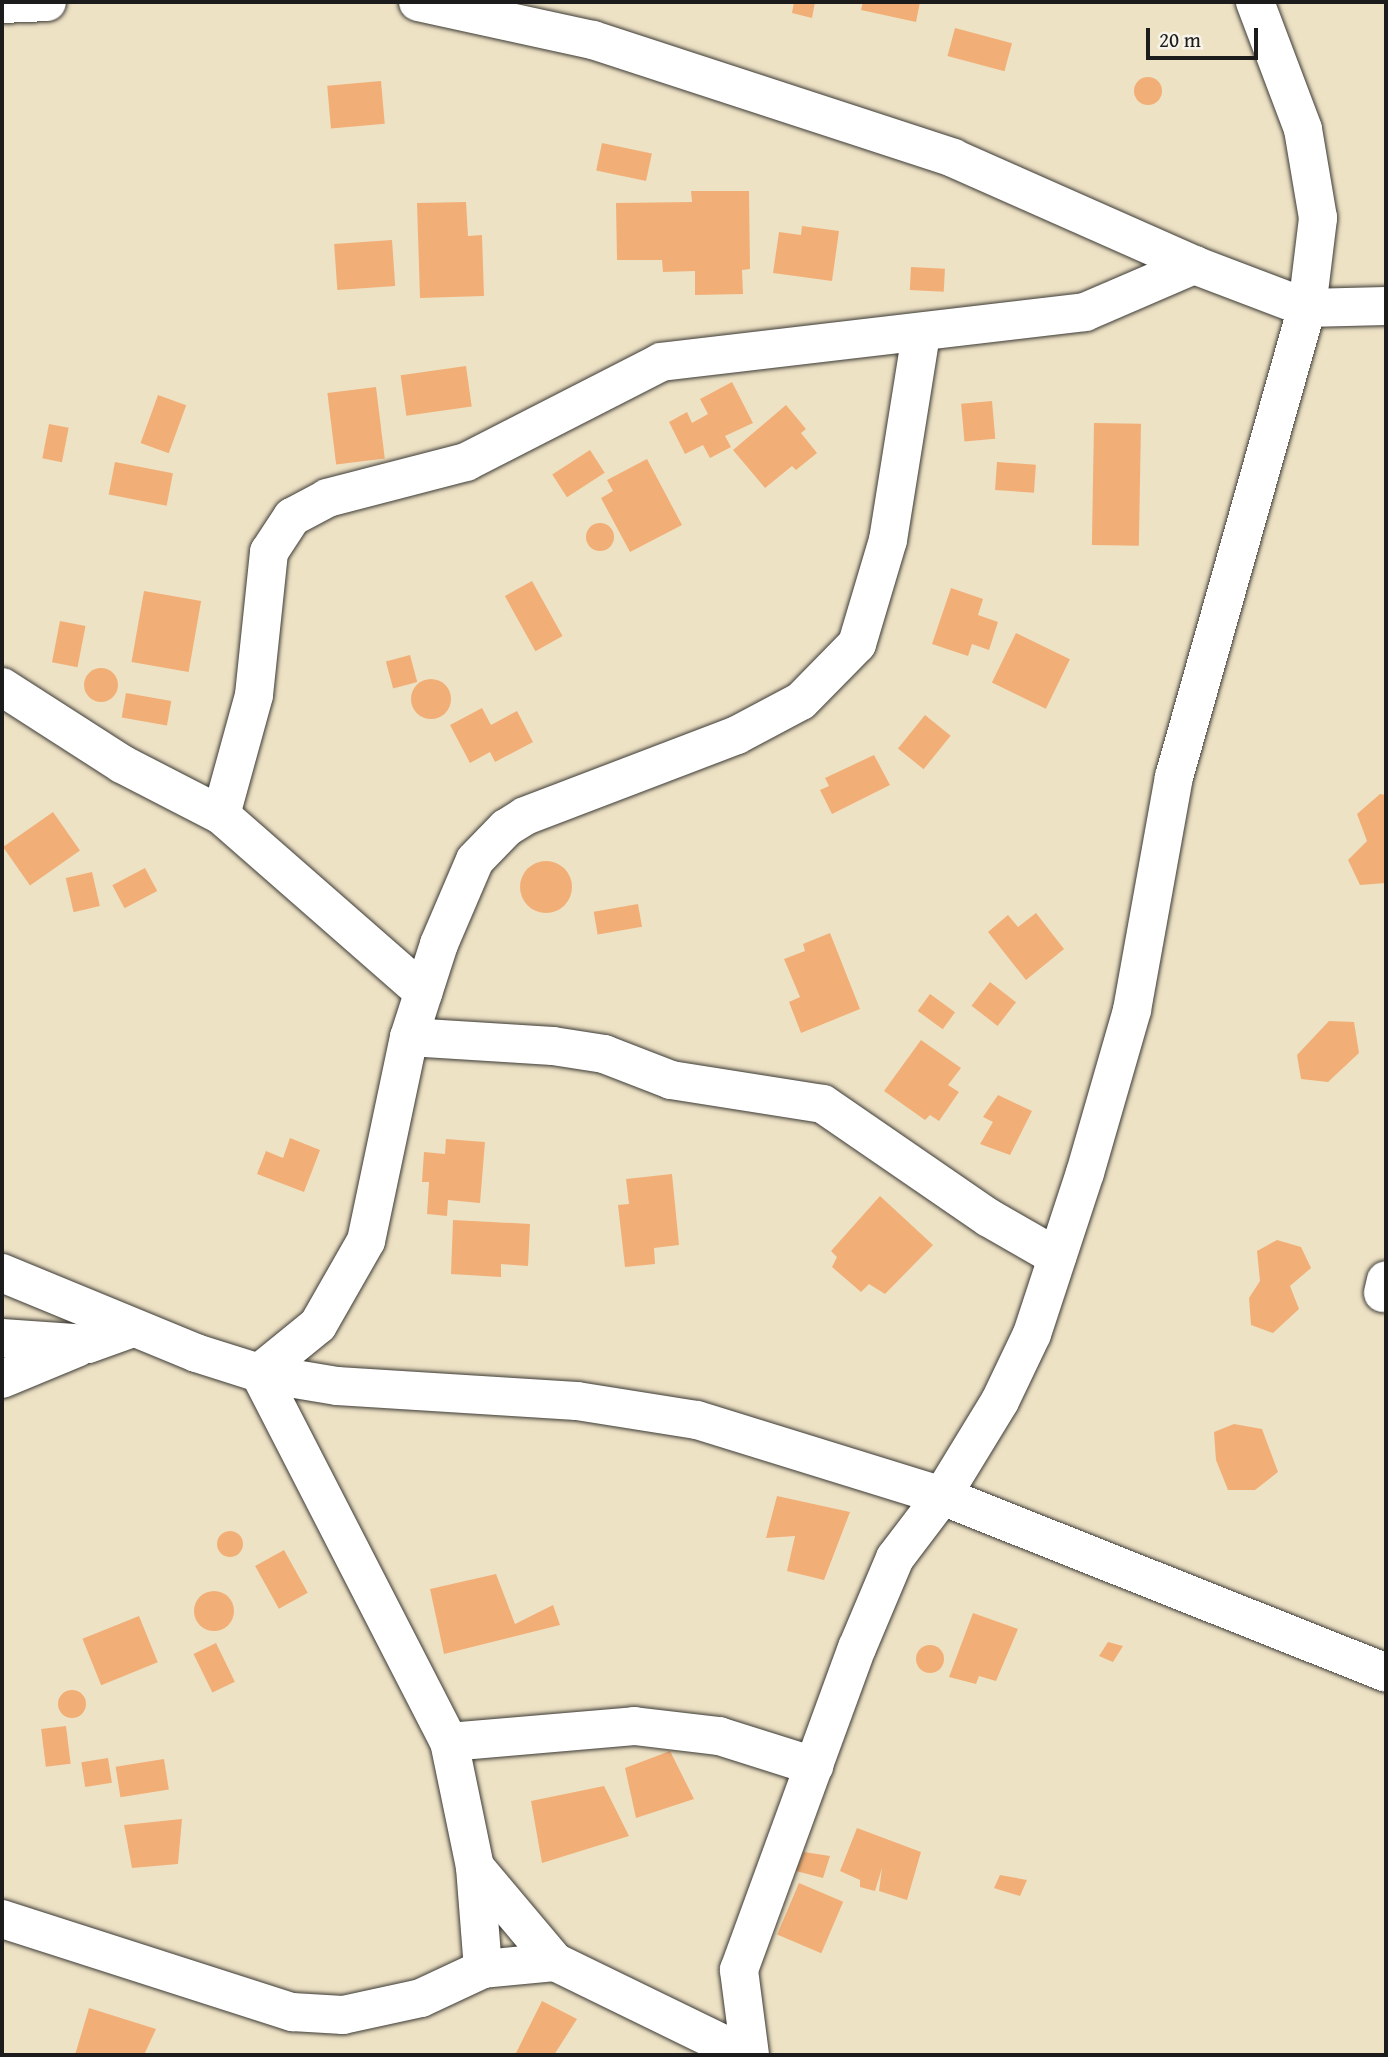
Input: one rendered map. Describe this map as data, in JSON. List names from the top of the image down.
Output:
{
  "scale_bar": "20 m"
}
